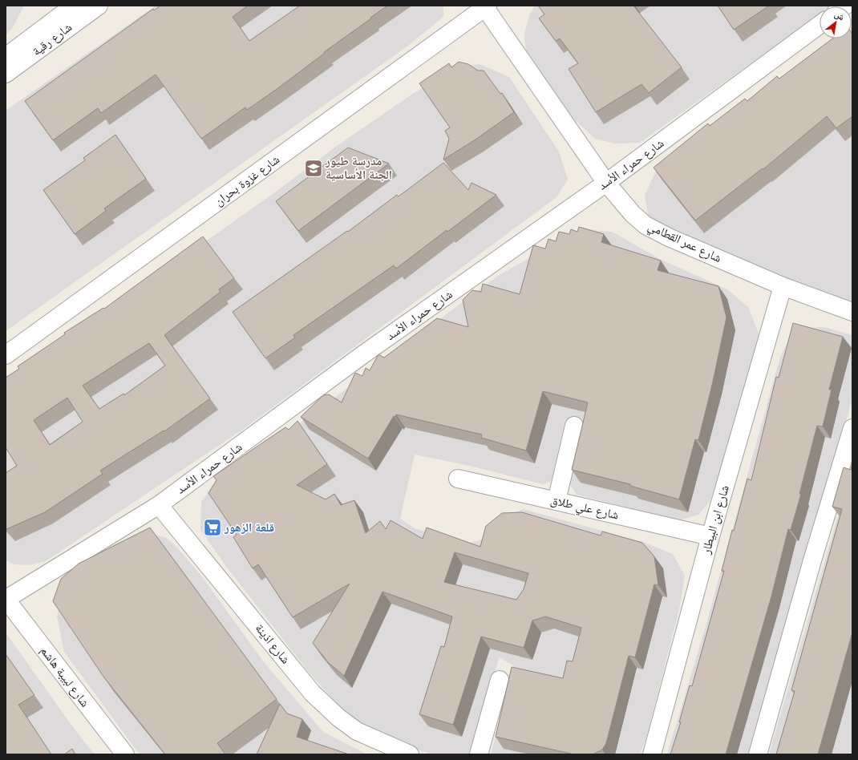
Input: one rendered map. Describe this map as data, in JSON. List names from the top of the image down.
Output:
{
  "streets": {
    "street": [
      "شارع رقية",
      "شارع حمراء الأسد",
      "شارع غزوة بحران",
      "شارع عمر القطامي",
      "شارع علي طلاق",
      "شارع ابن البيطار",
      "شارع اذينة",
      "شارع لبيبة هاشم"
    ]
  },
  "crossings": [
    ["شارع حمراء الأسد", "شارع عمر القطامي"],
    ["شارع حمراء الأسد", "شارع اذينة"],
    ["شارع حمراء الأسد", "شارع لبيبة هاشم"],
    ["شارع غزوة بحران", "شارع عمر القطامي"],
    ["شارع عمر القطامي", "شارع ابن البيطار"],
    ["شارع علي طلاق", "شارع ابن البيطار"]
  ],
  "places": {
    "school or university": ["مدرسة طيور الجنة الأساسية"],
    "supermarket": ["قلعة الزهور"]
  },
  "north": "top right"
}
